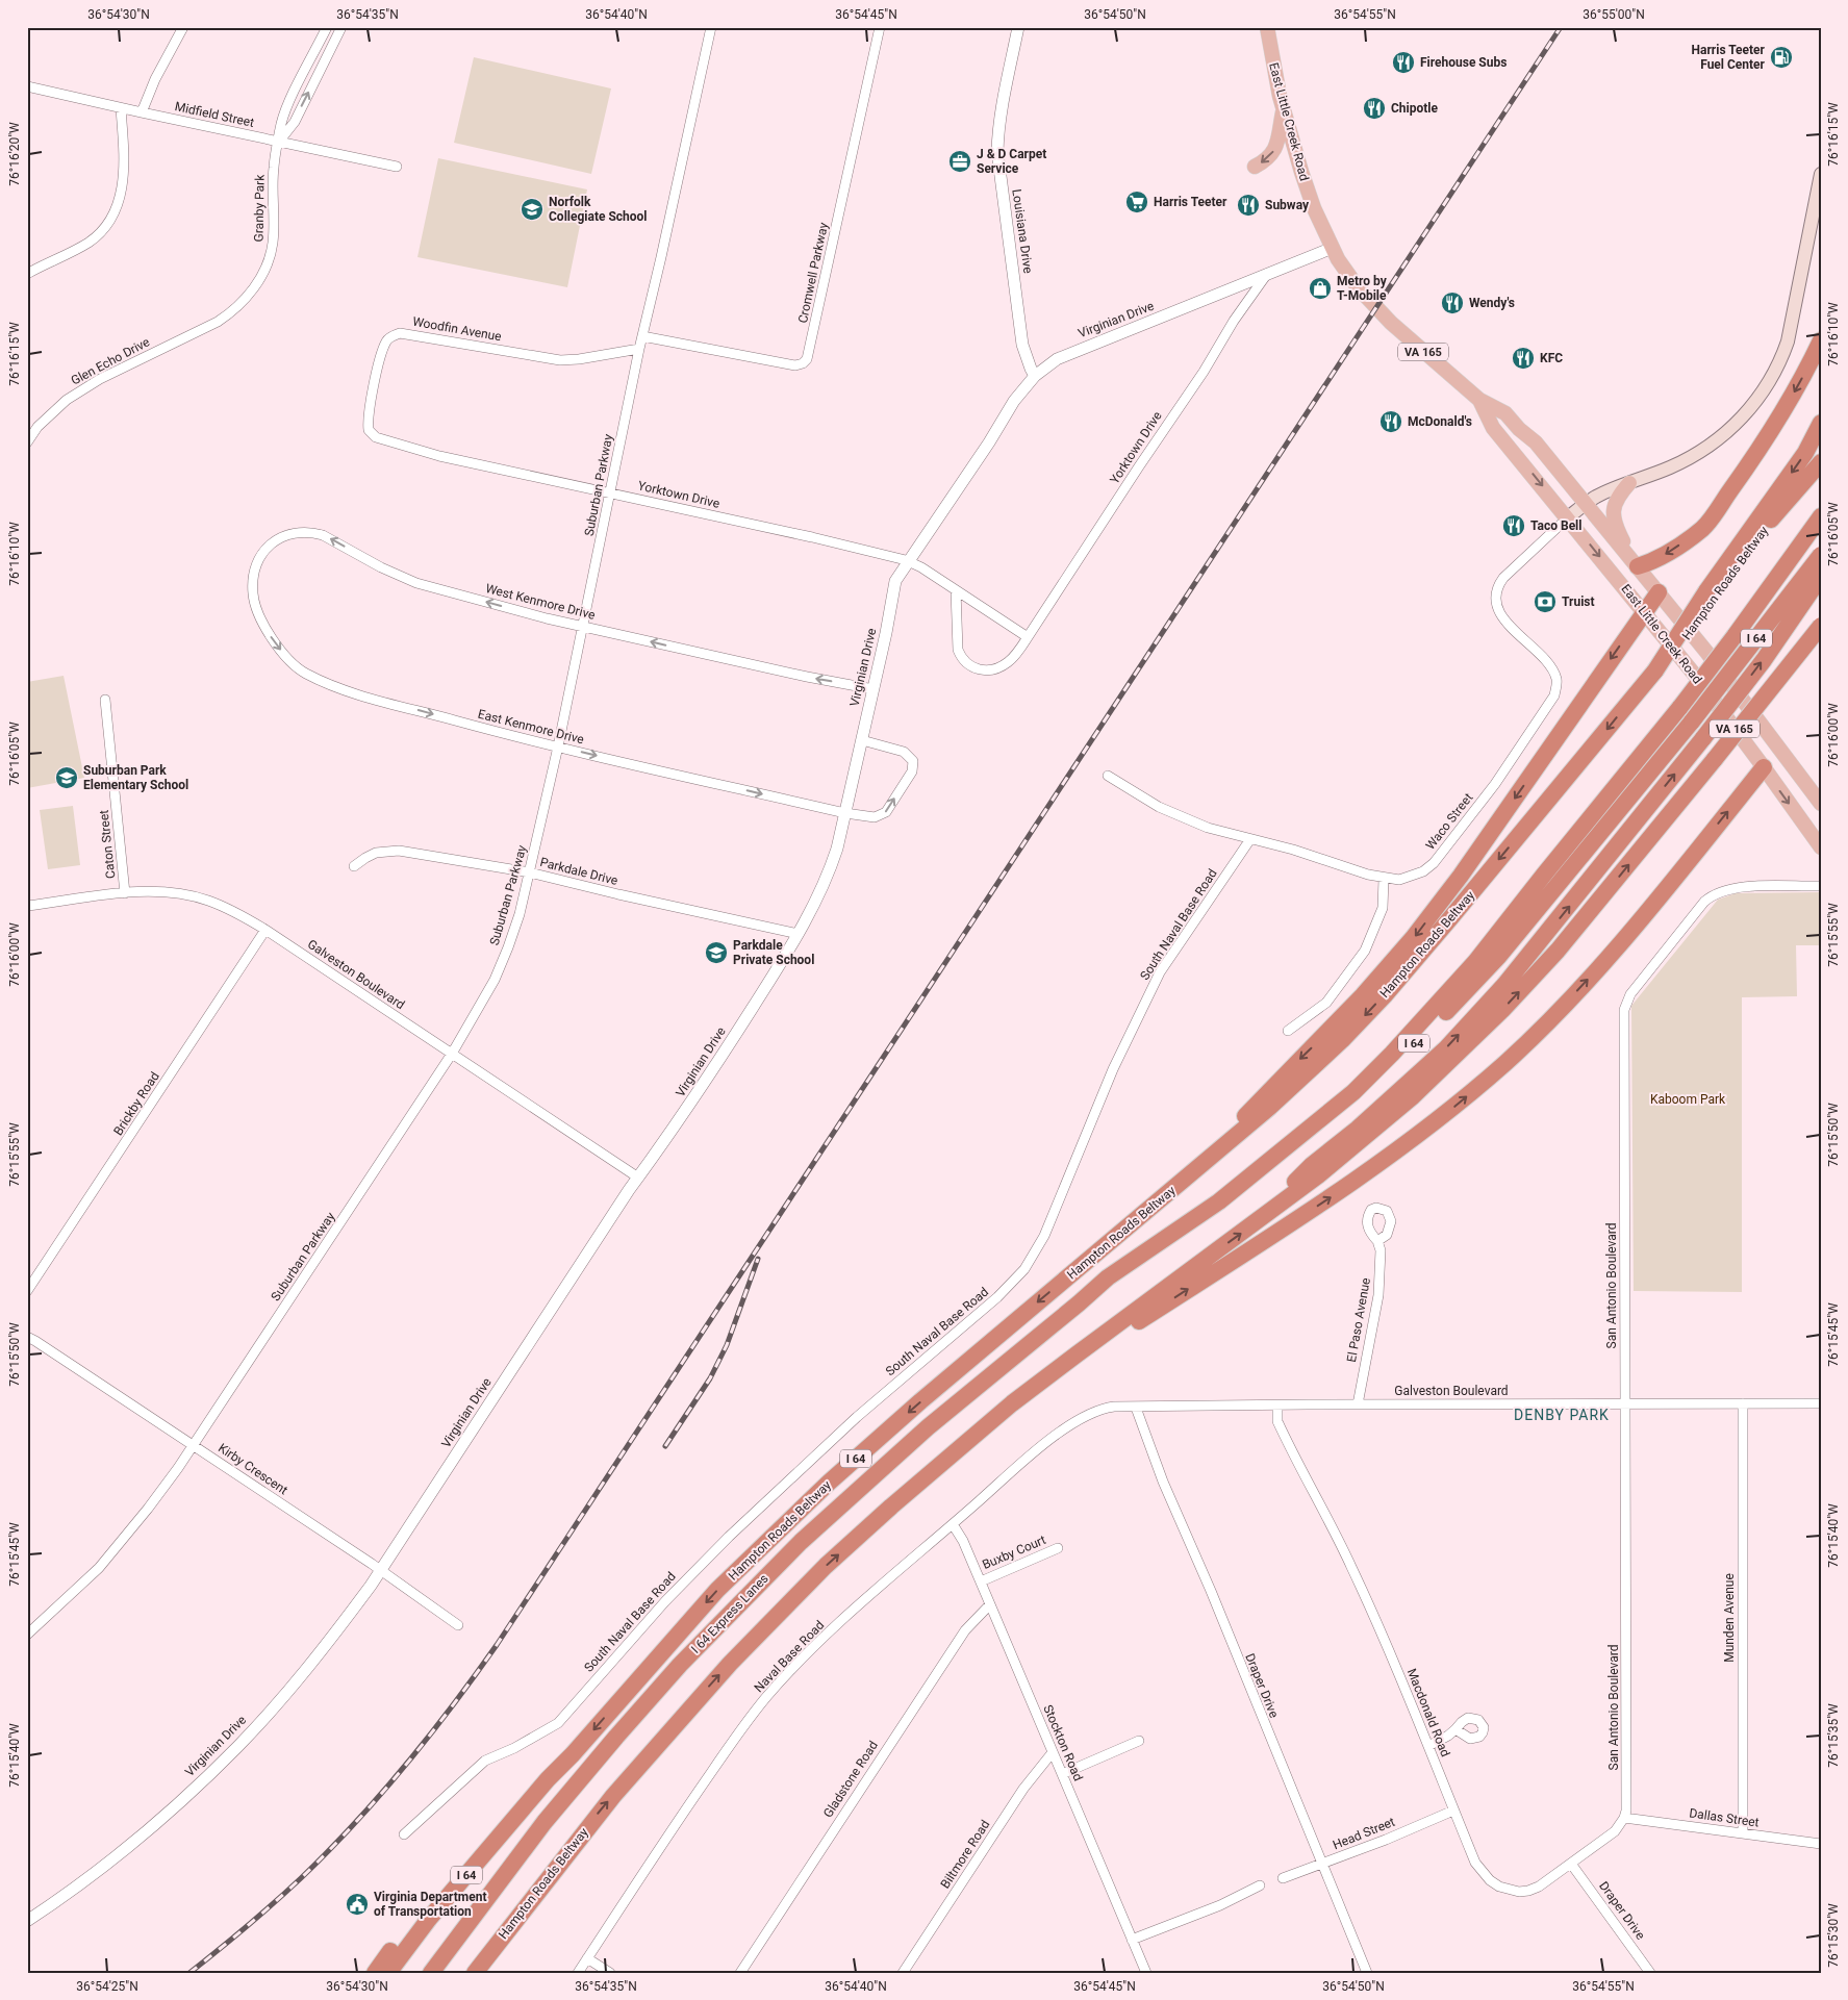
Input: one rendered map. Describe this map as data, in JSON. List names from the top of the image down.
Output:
{
  "streets": {
    "highway": ["Hampton Roads Beltway", "I 64", "I 64 Express Lanes"],
    "main road": ["East Little Creek Road", "VA 165"],
    "street": [
      "Midfield Street",
      "Granby Park",
      "Louisiana Drive",
      "Cromwell Parkway",
      "Virginian Drive",
      "Woodfin Avenue",
      "Glen Echo Drive",
      "Yorktown Drive",
      "Suburban Parkway",
      "West Kenmore Drive",
      "East Kenmore Drive",
      "Waco Street",
      "Caton Street",
      "Parkdale Drive",
      "South Naval Base Road",
      "Galveston Boulevard",
      "Brickby Road",
      "San Antonio Boulevard",
      "El Paso Avenue",
      "Kirby Crescent",
      "Buxby Court",
      "Munden Avenue",
      "Naval Base Road",
      "Draper Drive",
      "Macdonald Road",
      "Stockton Road",
      "Gladstone Road",
      "Dallas Street",
      "Head Street",
      "Biltmore Road"
    ]
  },
  "crossings": [
    ["Midfield Street", "Granby Park"],
    ["East Little Creek Road", "Virginian Drive"],
    ["East Little Creek Road", "Waco Street"],
    ["Granby Park", "Glen Echo Drive"],
    ["Louisiana Drive", "Virginian Drive"],
    ["Cromwell Parkway", "Suburban Parkway"],
    ["Virginian Drive", "Yorktown Drive"],
    ["Virginian Drive", "West Kenmore Drive"],
    ["Virginian Drive", "East Kenmore Drive"],
    ["Virginian Drive", "Parkdale Drive"],
    ["Virginian Drive", "Galveston Boulevard"],
    ["Virginian Drive", "Kirby Crescent"],
    ["Woodfin Avenue", "Yorktown Drive"],
    ["Woodfin Avenue", "Suburban Parkway"],
    ["Yorktown Drive", "Suburban Parkway"],
    ["Suburban Parkway", "West Kenmore Drive"],
    ["Suburban Parkway", "East Kenmore Drive"],
    ["Suburban Parkway", "Parkdale Drive"],
    ["Suburban Parkway", "Galveston Boulevard"],
    ["Suburban Parkway", "Kirby Crescent"],
    ["West Kenmore Drive", "East Kenmore Drive"],
    ["I 64", "I 64 Express Lanes"],
    ["Waco Street", "South Naval Base Road"],
    ["Caton Street", "Galveston Boulevard"],
    ["Galveston Boulevard", "Brickby Road"],
    ["Galveston Boulevard", "San Antonio Boulevard"],
    ["Galveston Boulevard", "El Paso Avenue"],
    ["Galveston Boulevard", "Munden Avenue"],
    ["Galveston Boulevard", "Naval Base Road"],
    ["Galveston Boulevard", "Draper Drive"],
    ["Galveston Boulevard", "Macdonald Road"],
    ["San Antonio Boulevard", "Macdonald Road"],
    ["San Antonio Boulevard", "Dallas Street"],
    ["Buxby Court", "Stockton Road"],
    ["Munden Avenue", "Dallas Street"],
    ["Naval Base Road", "Stockton Road"],
    ["Draper Drive", "Macdonald Road"],
    ["Draper Drive", "Head Street"],
    ["Macdonald Road", "Dallas Street"],
    ["Macdonald Road", "Head Street"],
    ["Stockton Road", "Gladstone Road"],
    ["Stockton Road", "Biltmore Road"]
  ],
  "one_way": ["West Kenmore Drive"],
  "districts": ["DENBY PARK"],
  "parks": ["Kaboom Park"],
  "places": {
    "fuel station": ["Harris Teeter Fuel Center"],
    "restaurant": [
      "Firehouse Subs",
      "Chipotle",
      "Subway",
      "Wendy's",
      "KFC",
      "McDonald's",
      "Taco Bell"
    ],
    "office": ["J & D Carpet Service"],
    "supermarket": ["Harris Teeter"],
    "school or university": ["Norfolk Collegiate School", "Suburban Park Elementary School", "Parkdale Private School"],
    "shop": ["Metro by T-Mobile"],
    "bank": ["Truist"],
    "public building": ["Virginia Department of Transportation"]
  },
  "coordinates": [
    "36°54'30\"N",
    "36°54'35\"N",
    "36°54'40\"N",
    "36°54'45\"N",
    "36°54'50\"N",
    "36°54'55\"N",
    "36°55'00\"N",
    "76°16'15\"W",
    "76°16'20\"W",
    "76°16'10\"W",
    "76°16'05\"W",
    "76°16'00\"W",
    "76°15'55\"W",
    "76°15'50\"W",
    "76°15'45\"W",
    "76°15'40\"W",
    "76°15'35\"W",
    "76°15'30\"W",
    "36°54'25\"N"
  ]
}
